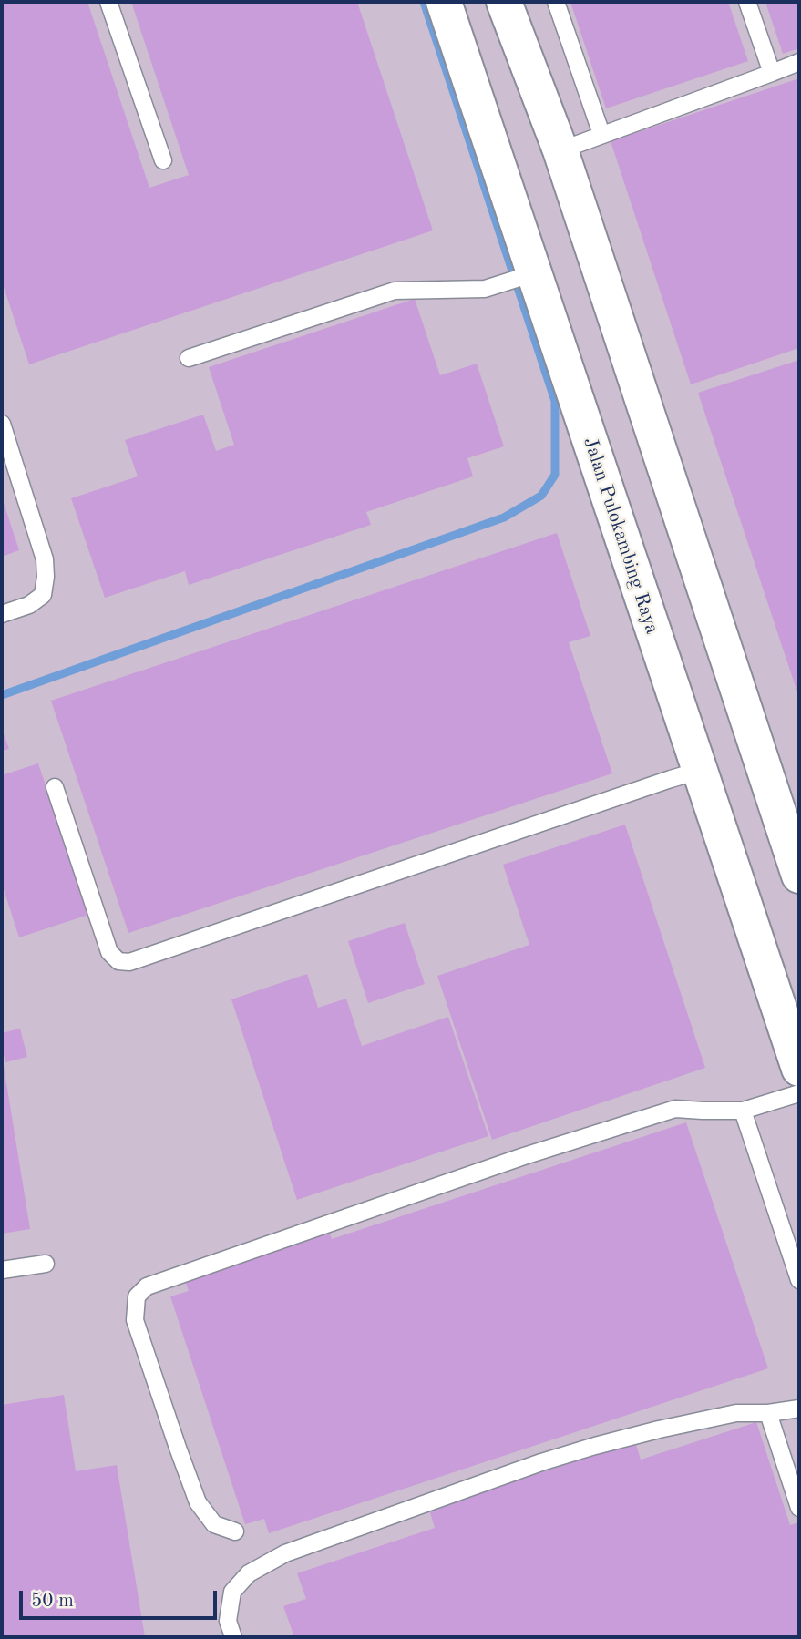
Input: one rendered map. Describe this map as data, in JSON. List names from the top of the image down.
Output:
{
  "streets": {
    "street": ["Jalan Pulokambing Raya"]
  },
  "scale_bar": "50 m"
}
